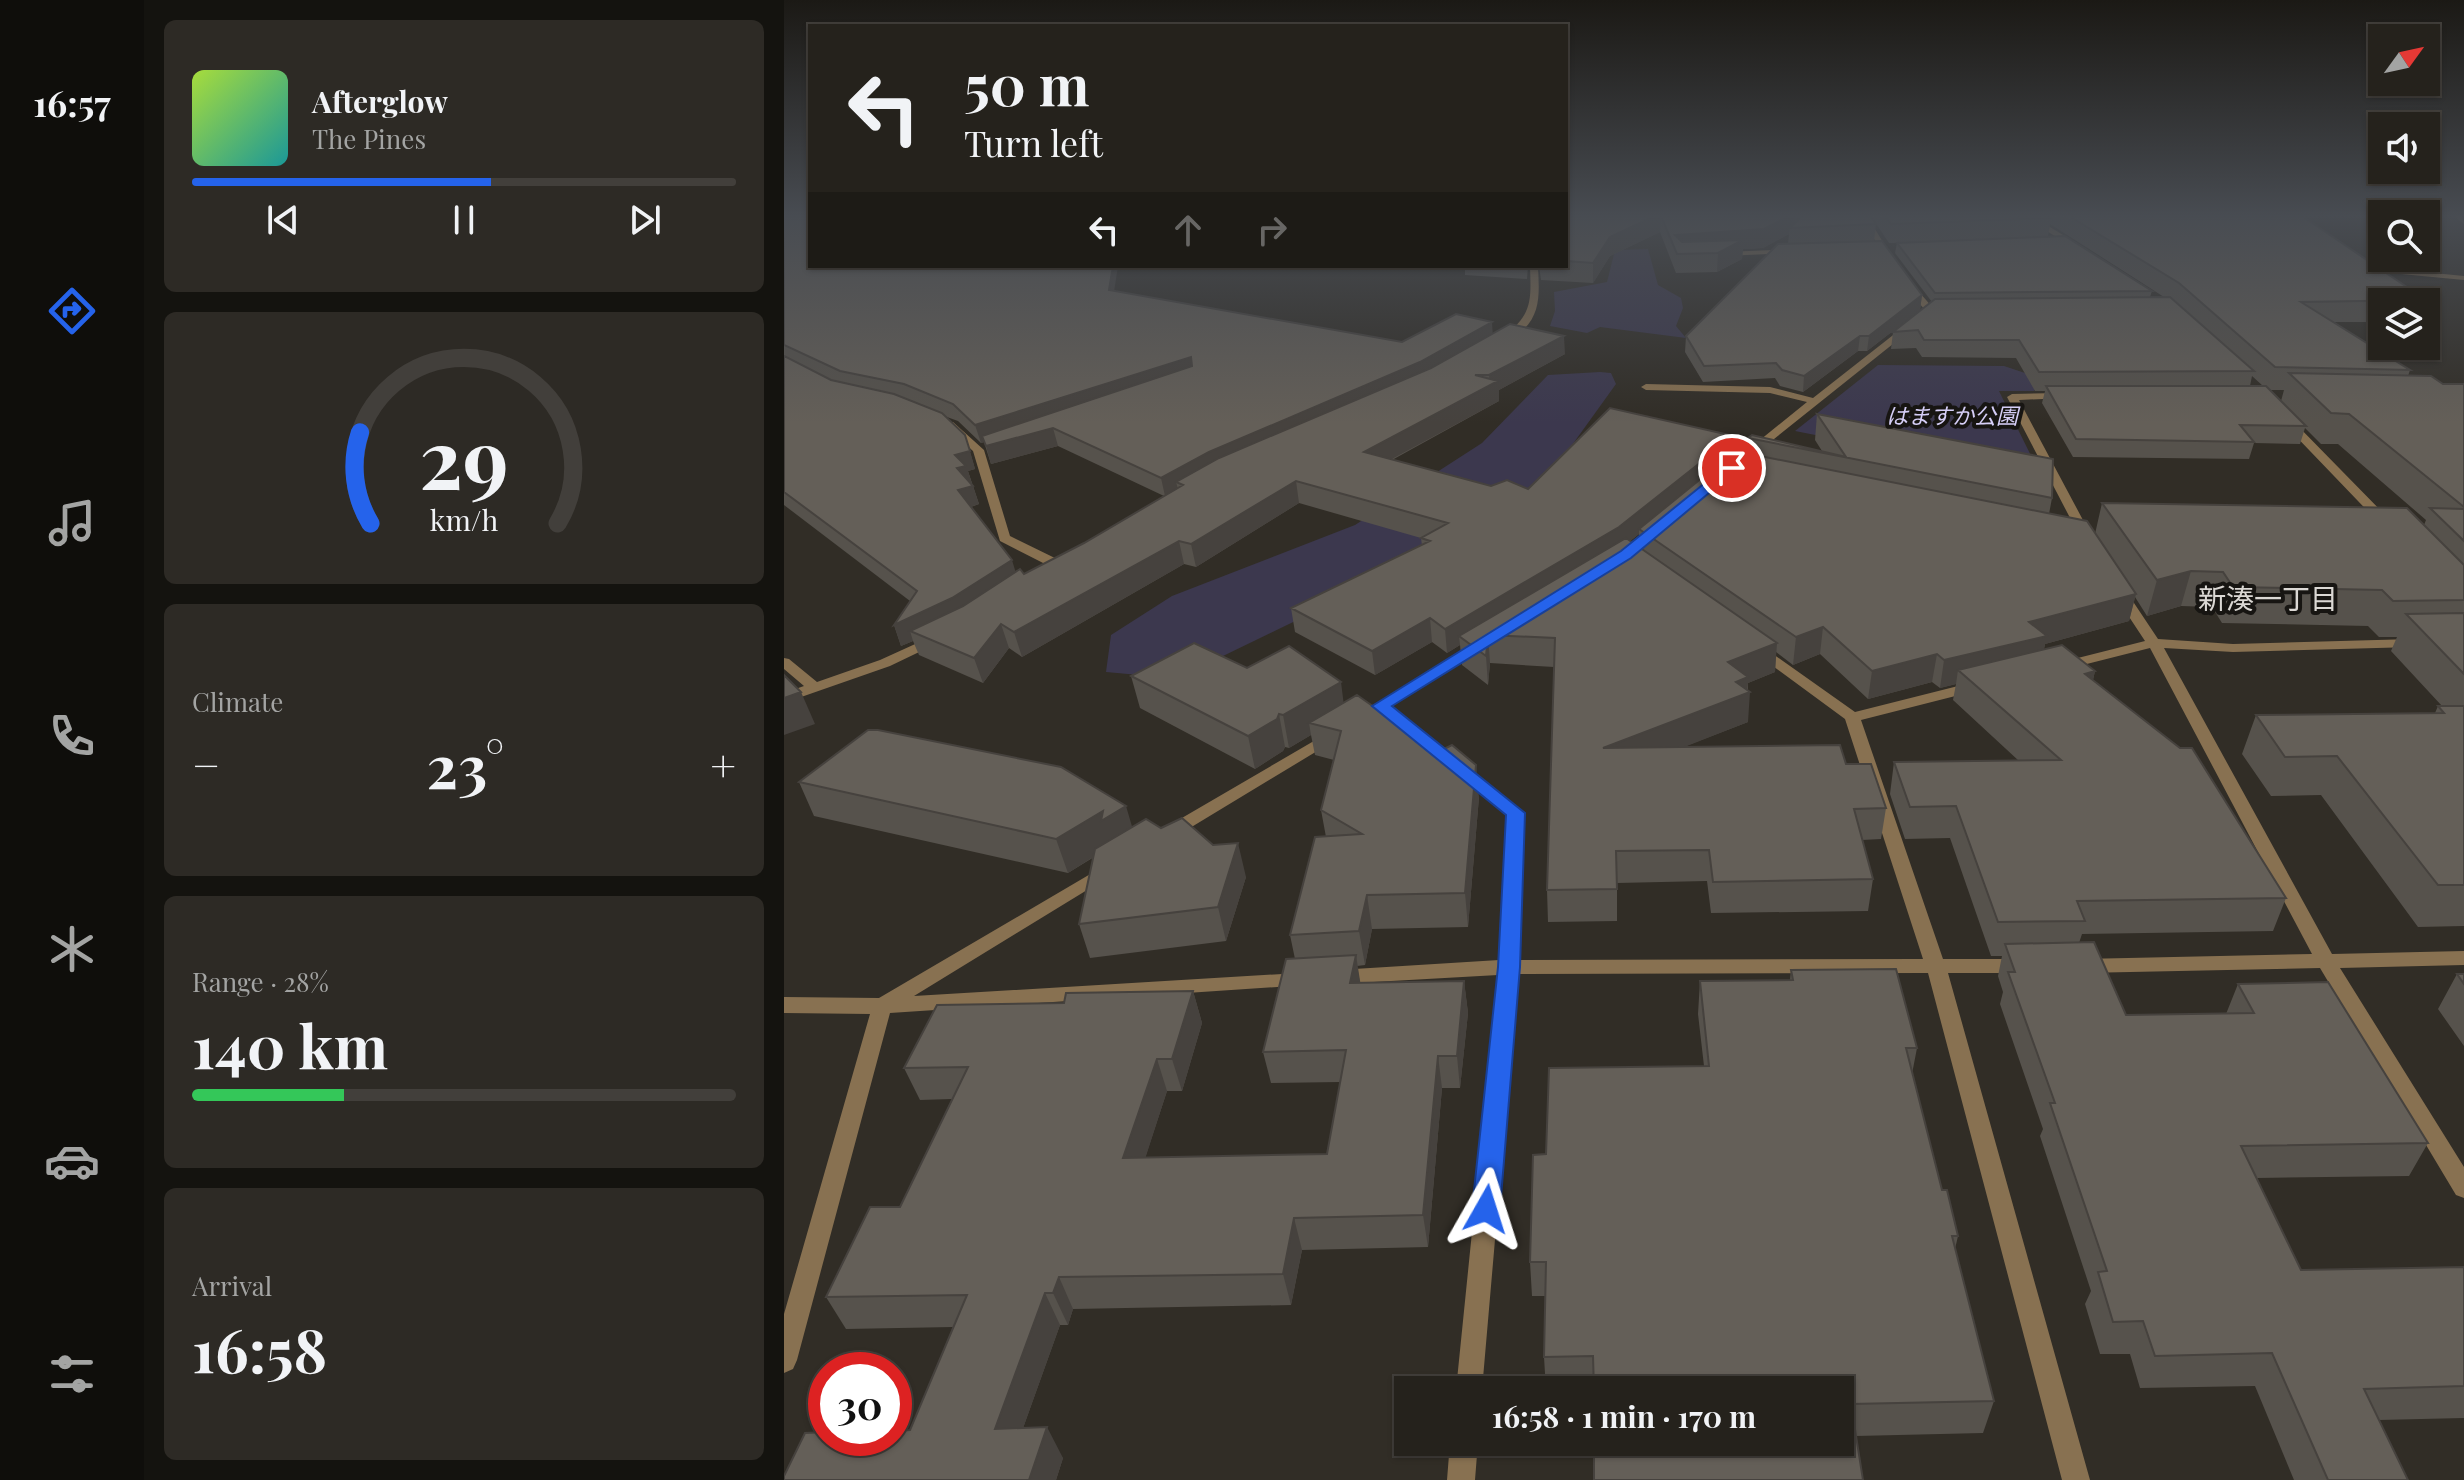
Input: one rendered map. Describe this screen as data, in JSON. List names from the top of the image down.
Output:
{
  "districts": ["新湊一丁目"],
  "parks": ["はますか公園"],
  "north": "top right",
  "page": {
    "tabs": "16:57",
    "turn": ["50 m", "Turn left"],
    "song": ["Afterglow", "The Pines"],
    "tile": [
      "Climate",
      ["Range · 28%", "140 km"],
      ["Arrival", "16:58"]
    ],
    "heat": ["−", "23°", "+"],
    "limit": "30",
    "trip": "16:58 · 1 min · 170 m",
    "gauge": ["29", "km/h"]
  }
}
